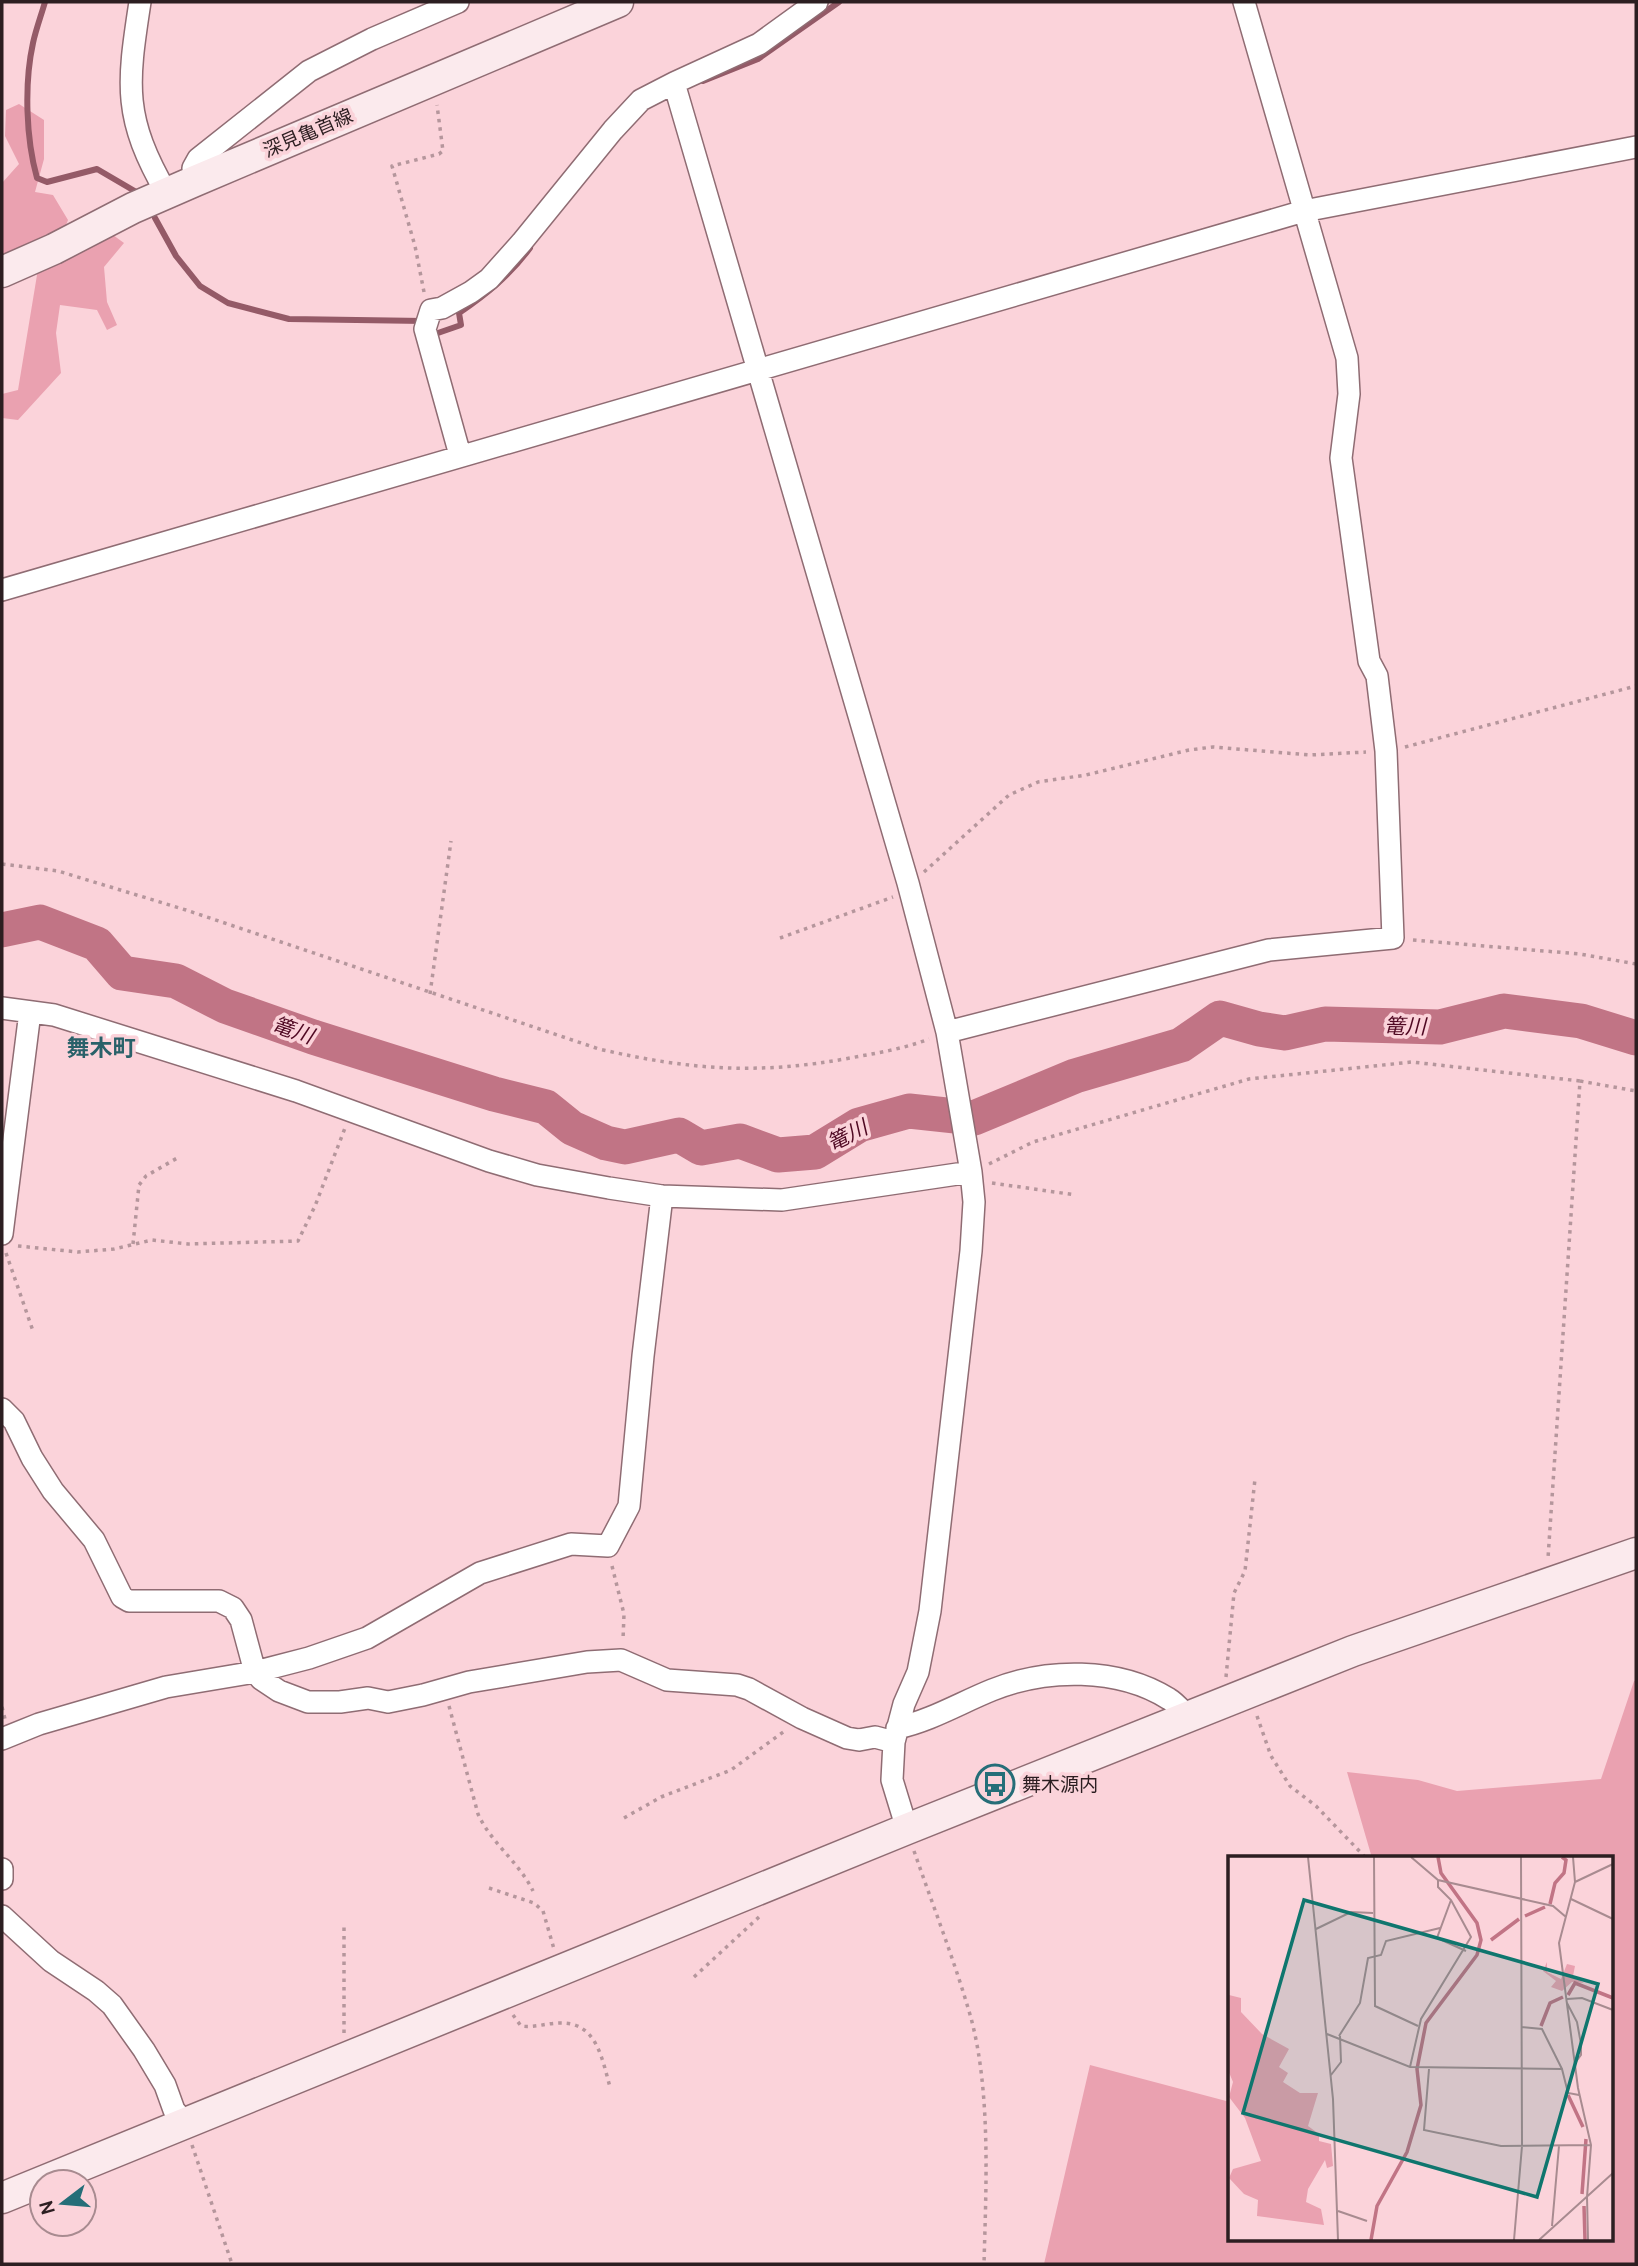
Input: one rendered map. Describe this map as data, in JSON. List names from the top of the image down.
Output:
{
  "streets": {
    "street": ["深見亀首線"]
  },
  "districts": ["舞木町"],
  "water": ["篭川"],
  "places": {
    "bus stop": ["舞木源内"]
  },
  "north": "left"
}
